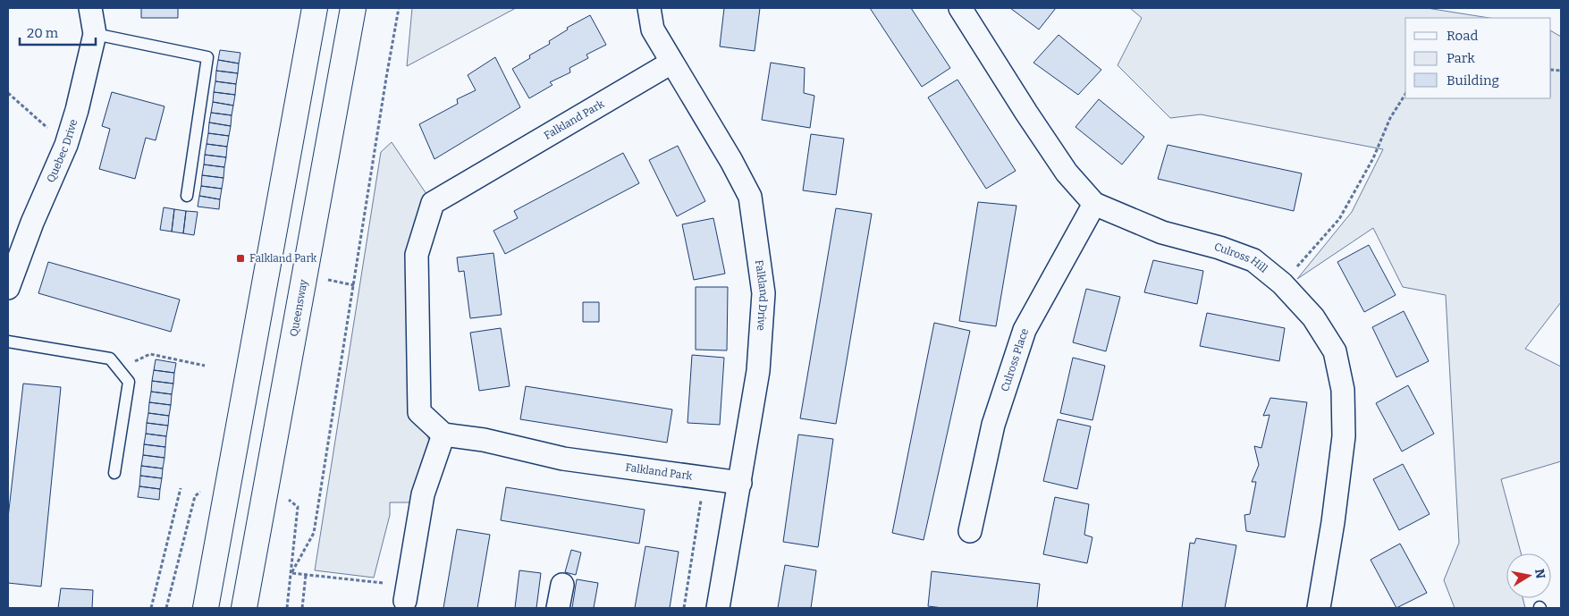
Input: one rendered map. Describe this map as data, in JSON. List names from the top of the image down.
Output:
{
  "streets": {
    "highway": ["Queensway"],
    "street": [
      "Falkland Park",
      "Quebec Drive",
      "Culross Hill",
      "Falkland Drive",
      "Culross Place"
    ]
  },
  "crossings": [
    ["Falkland Park", "Falkland Drive"],
    ["Culross Hill", "Culross Place"]
  ],
  "places": {
    "transit": ["Falkland Park"]
  },
  "legend": ["Road", "Park", "Building"],
  "scale_bar": "20 m",
  "north": "right"
}
